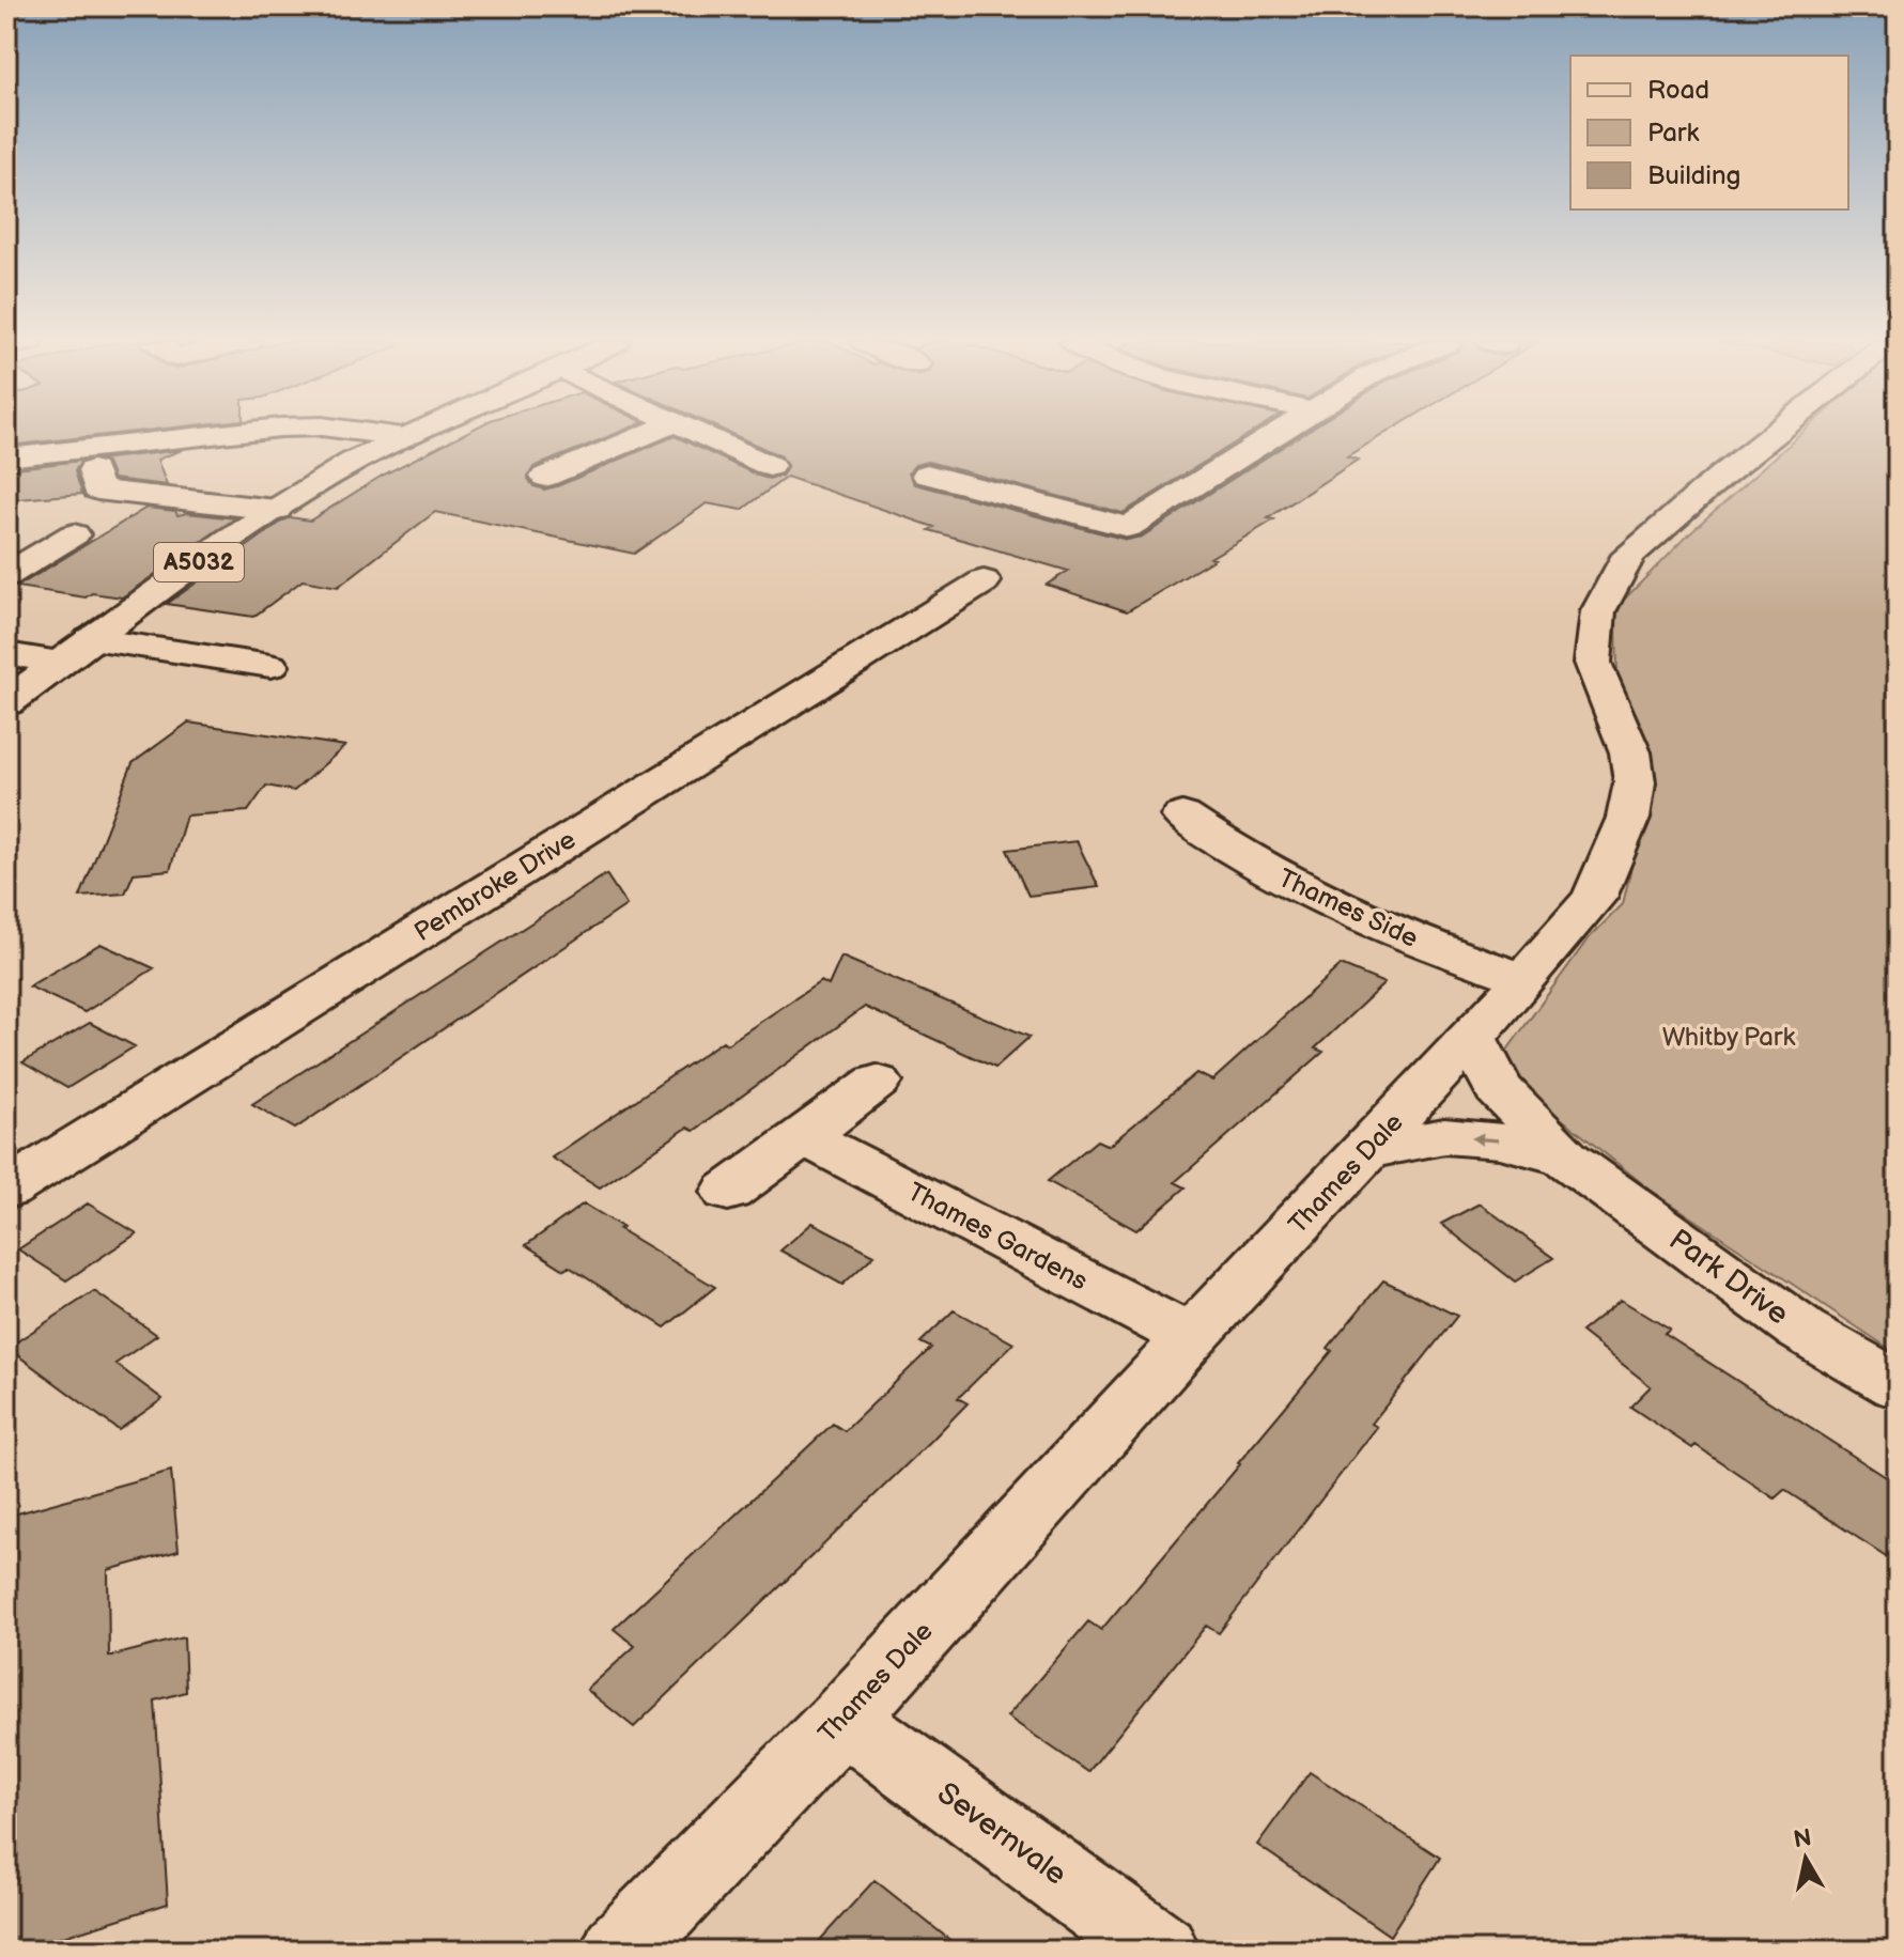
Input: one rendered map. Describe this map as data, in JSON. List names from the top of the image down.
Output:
{
  "streets": {
    "street": [
      "A5032",
      "Pembroke Drive",
      "Thames Side",
      "Thames Dale",
      "Thames Gardens",
      "Park Drive",
      "Severnvale"
    ]
  },
  "crossings": [
    ["Thames Side", "Thames Dale"],
    ["Thames Dale", "Thames Gardens"],
    ["Thames Dale", "Park Drive"],
    ["Thames Dale", "Severnvale"]
  ],
  "parks": ["Whitby Park"],
  "legend": ["Road", "Park", "Building"],
  "north": "top"
}
